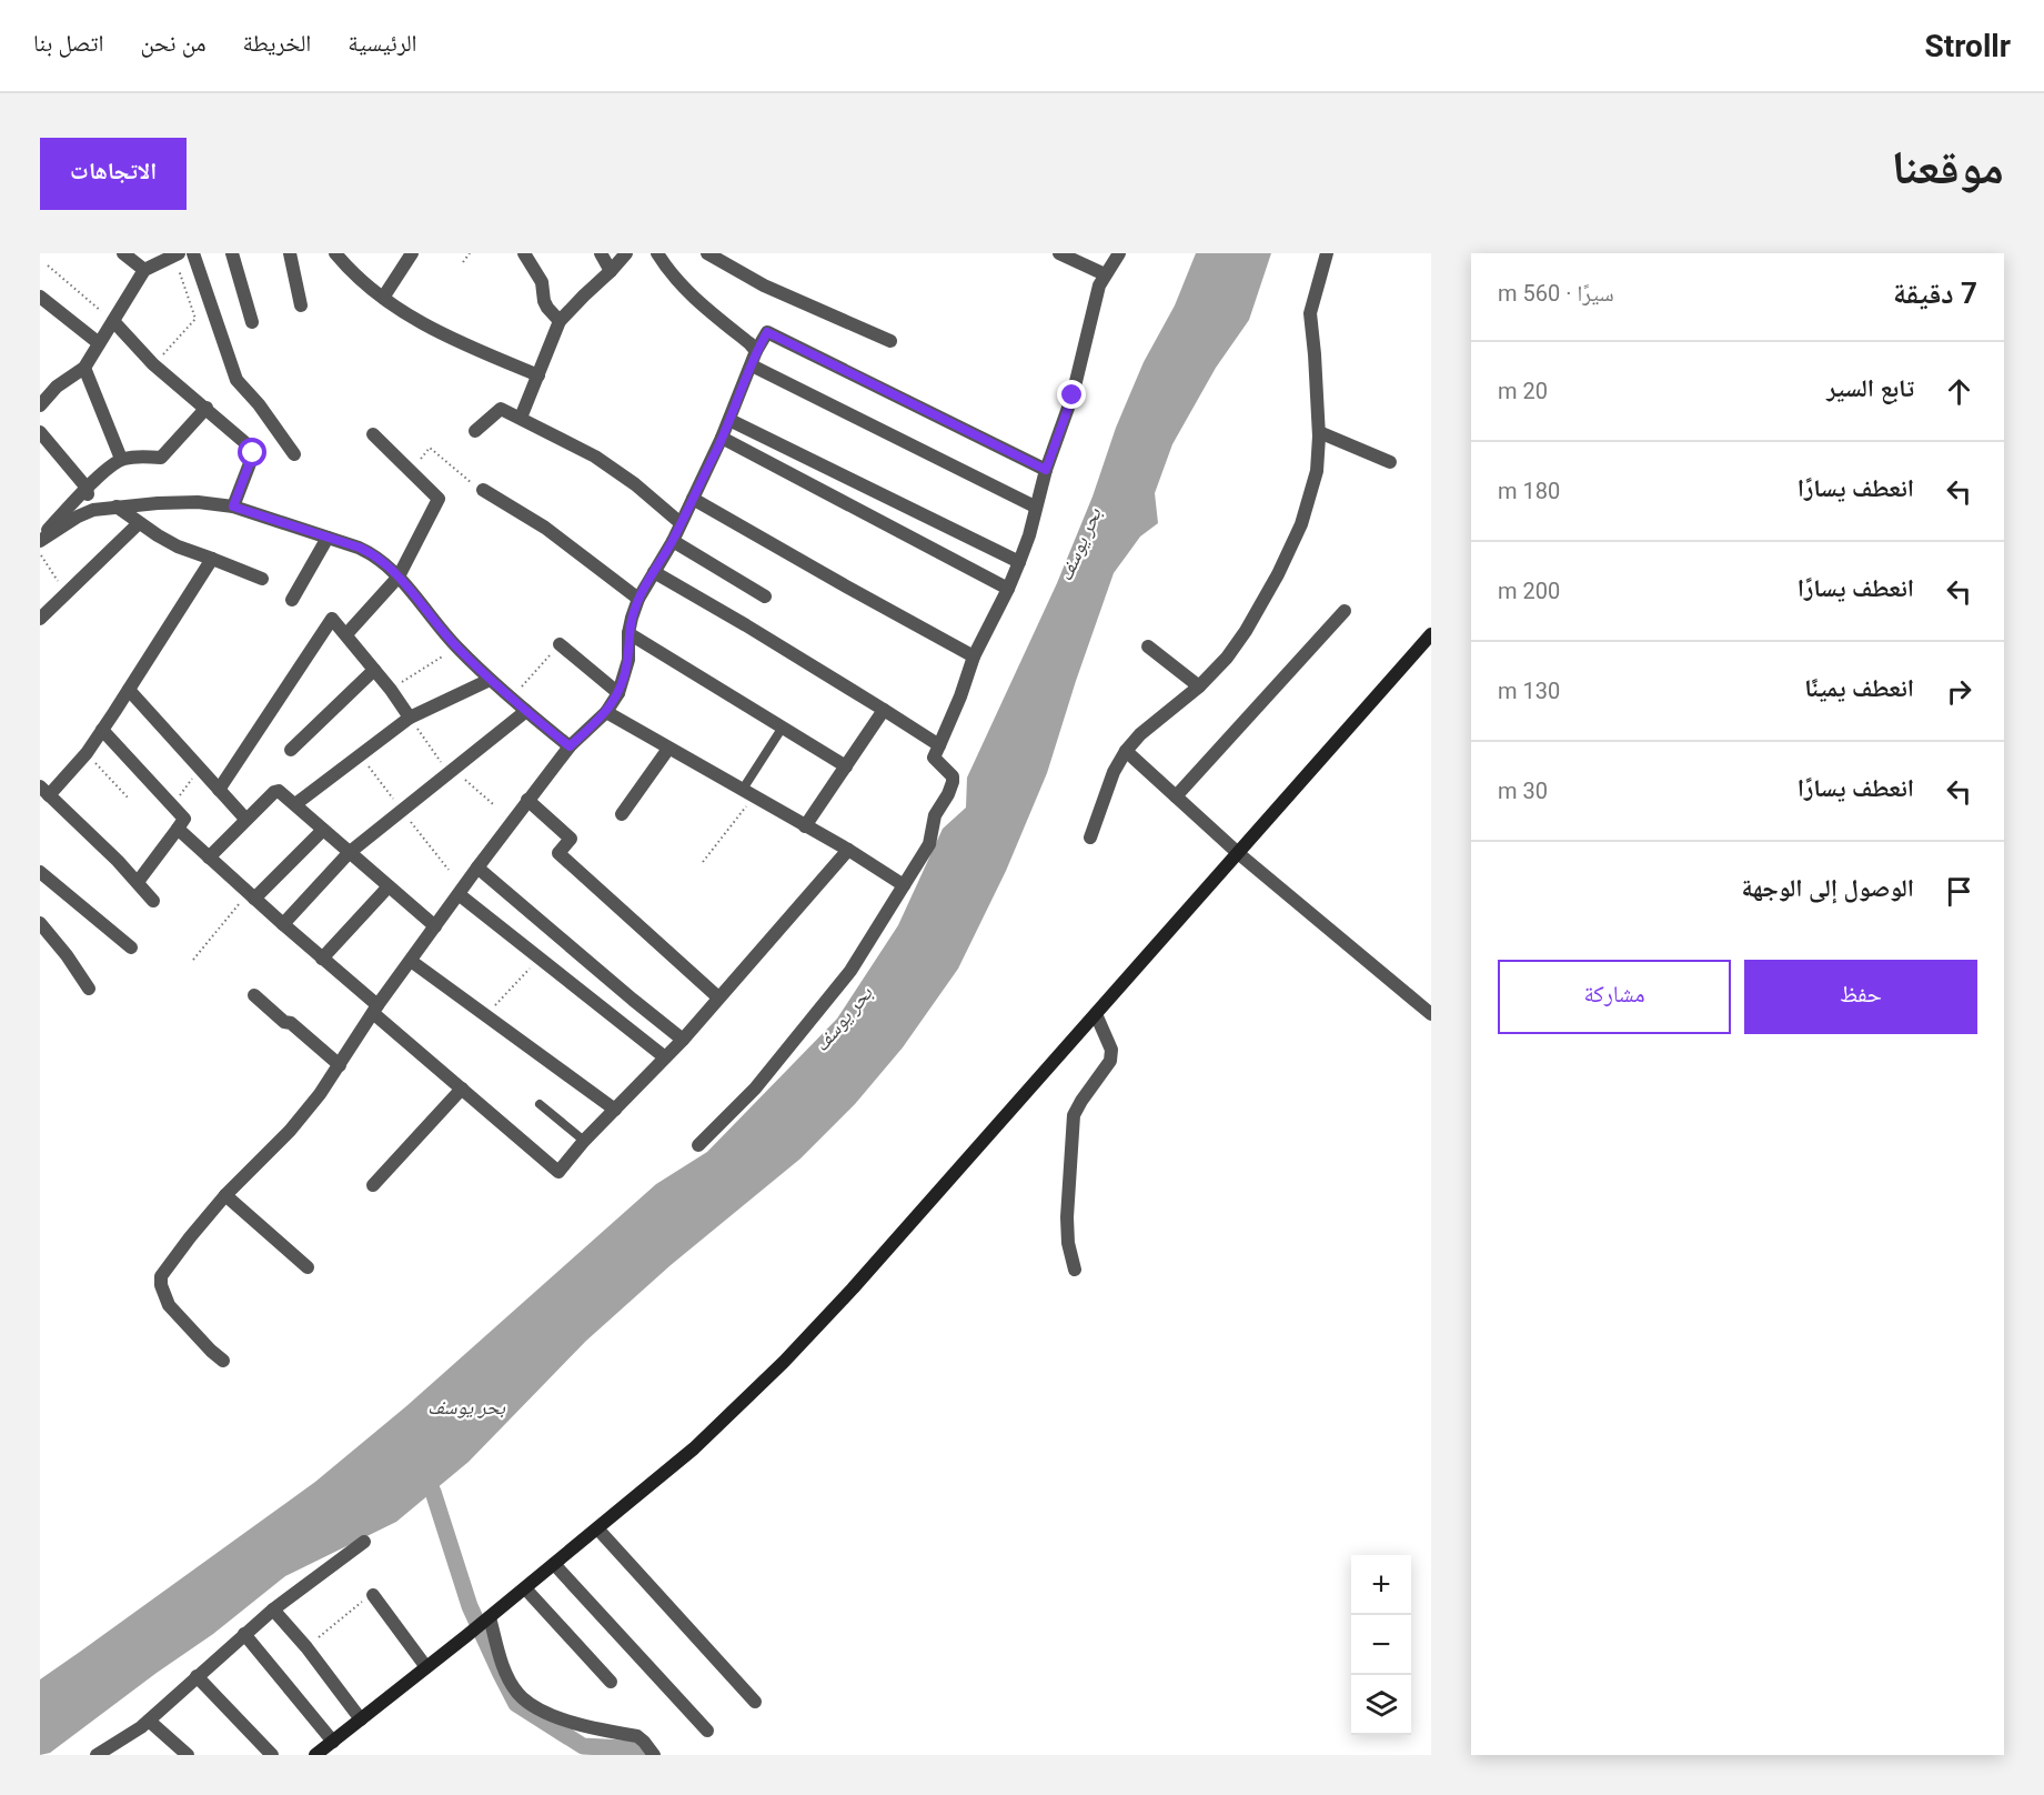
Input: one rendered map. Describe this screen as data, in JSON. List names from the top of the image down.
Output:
{
  "water": ["بحر يوسف"],
  "page": {
    "header": "Strollr",
    "nav": [
      "الرئيسية",
      "الخريطة",
      "من نحن",
      "اتصل بنا"
    ],
    "title": "موقعنا",
    "buttons": [
      "الاتجاهات",
      ["حفظ", "مشاركة"]
    ],
    "heading": ["7 دقيقة", "سيرًا · 560 m"],
    "list": [
      ["تابع السير", "20 m"],
      ["انعطف يسارًا", "180 m"],
      ["انعطف يسارًا", "200 m"],
      ["انعطف يمينًا", "130 m"],
      ["انعطف يسارًا", "30 m"],
      "الوصول إلى الوجهة"
    ],
    "map_buttons": ["+", "−"]
  }
}
